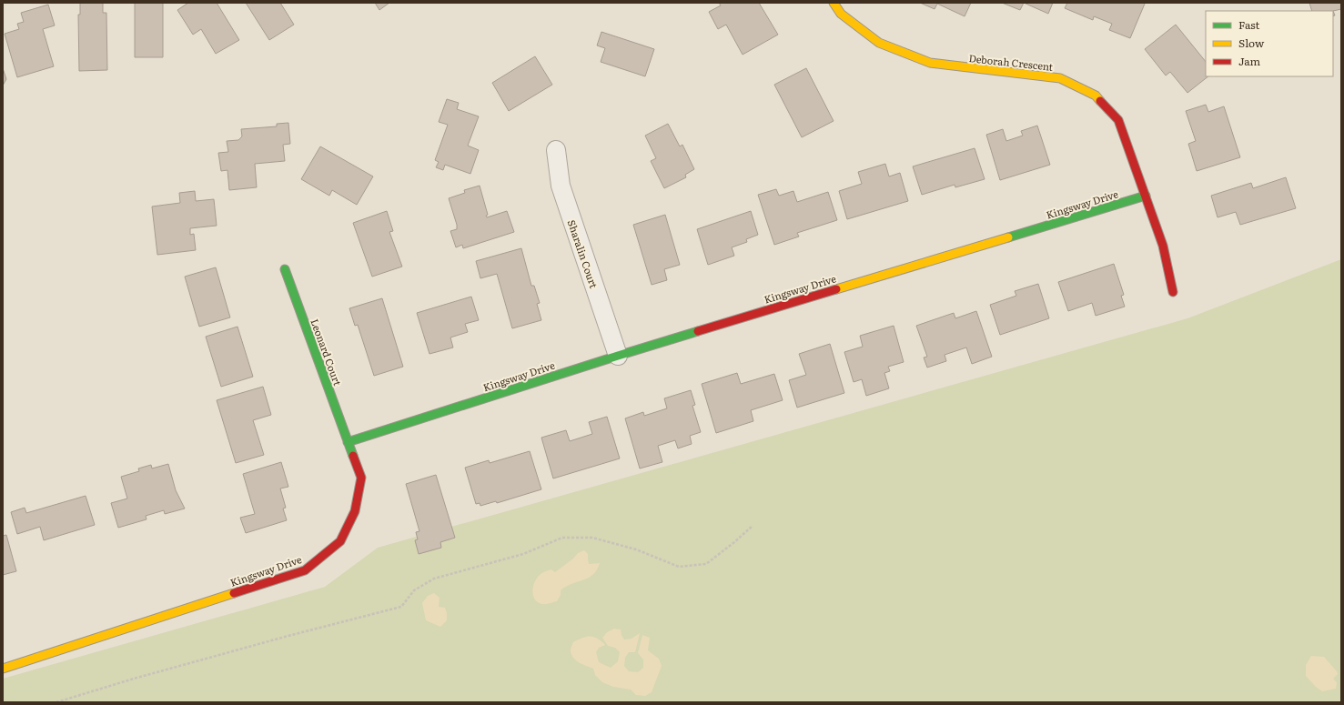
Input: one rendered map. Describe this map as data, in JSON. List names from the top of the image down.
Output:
{
  "streets": {
    "street": [
      "Deborah Crescent",
      "Kingsway Drive",
      "Sharalin Court",
      "Leonard Court"
    ]
  },
  "crossings": [
    ["Deborah Crescent", "Kingsway Drive"],
    ["Kingsway Drive", "Sharalin Court"],
    ["Kingsway Drive", "Leonard Court"]
  ],
  "legend": ["Fast", "Slow", "Jam"]
}
